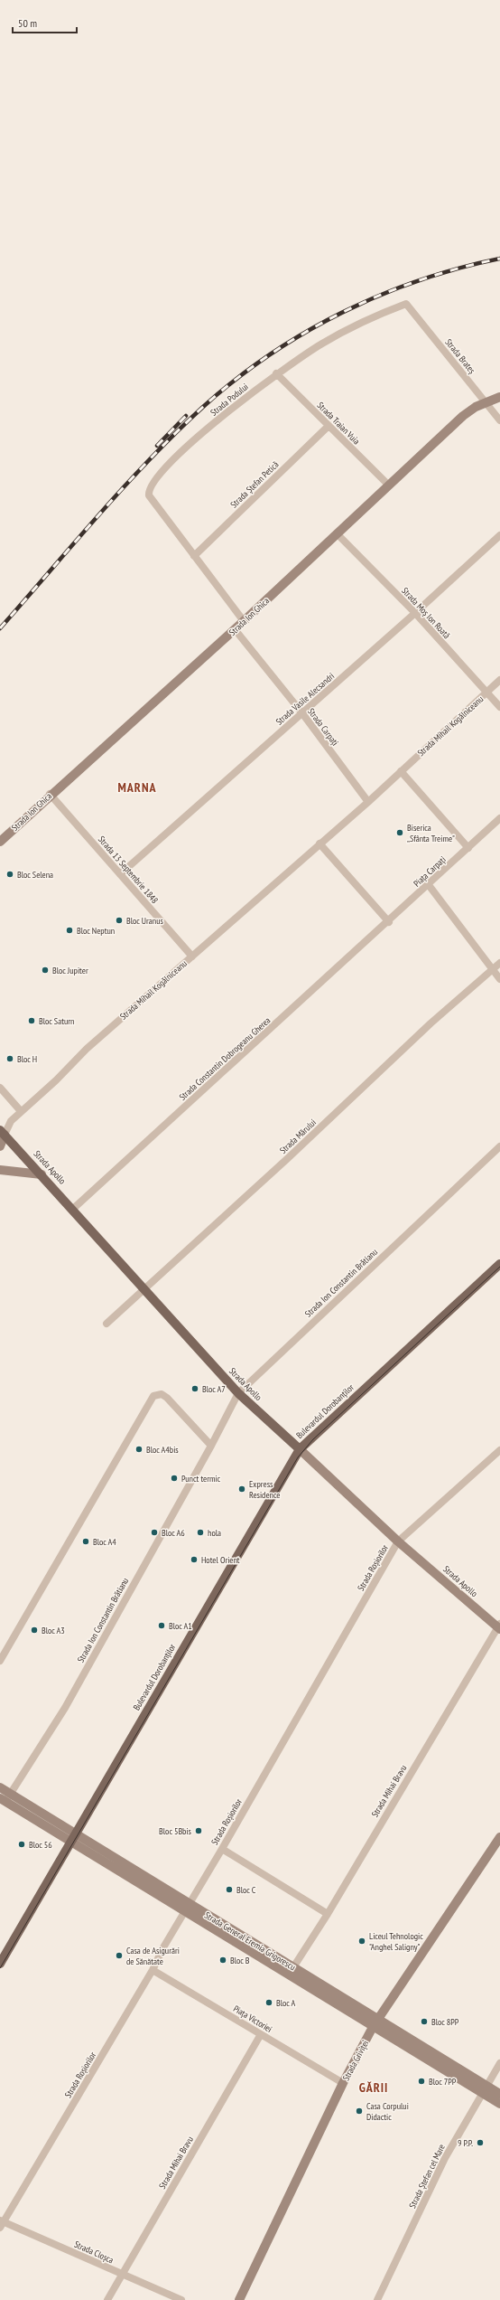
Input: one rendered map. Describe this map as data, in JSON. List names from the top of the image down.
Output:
{
  "streets": {
    "main road": ["Strada Apollo", "Bulevardul Dorobanților"],
    "street": [
      "Strada Brateș",
      "Strada Podului",
      "Strada Traian Vuia",
      "Strada Ștefan Petică",
      "Strada Moș Ion Roată",
      "Strada Ion Ghica",
      "Strada Vasile Alecsandri",
      "Strada Mihail Kogălniceanu",
      "Strada Carpați",
      "Strada 13 Septembrie 1848",
      "Piața Carpați",
      "Strada Constantin Dobrogeanu Gherea",
      "Strada Mărului",
      "Strada Ion Constantin Brătianu",
      "Strada Roșiorilor",
      "Strada Mihai Bravu",
      "Strada General Eremia Grigorescu",
      "Piața Victoriei",
      "Strada Griviței",
      "Strada Ștefan cel Mare",
      "Strada Cloșca"
    ]
  },
  "crossings": [
    ["Strada Brateș", "Strada Podului"],
    ["Strada Brateș", "Strada Ion Ghica"],
    ["Strada Podului", "Strada Traian Vuia"],
    ["Strada Podului", "Strada Ștefan Petică"],
    ["Strada Traian Vuia", "Strada Ștefan Petică"],
    ["Strada Traian Vuia", "Strada Ion Ghica"],
    ["Strada Moș Ion Roată", "Strada Ion Ghica"],
    ["Strada Moș Ion Roată", "Strada Vasile Alecsandri"],
    ["Strada Moș Ion Roată", "Strada Mihail Kogălniceanu"],
    ["Strada Ion Ghica", "Strada Carpați"],
    ["Strada Ion Ghica", "Strada 13 Septembrie 1848"],
    ["Strada Vasile Alecsandri", "Strada Carpați"],
    ["Strada Vasile Alecsandri", "Strada 13 Septembrie 1848"],
    ["Strada Mihail Kogălniceanu", "Strada 13 Septembrie 1848"],
    ["Strada Mihail Kogălniceanu", "Strada Apollo"],
    ["Piața Carpați", "Strada Constantin Dobrogeanu Gherea"],
    ["Strada Constantin Dobrogeanu Gherea", "Strada Apollo"],
    ["Strada Mărului", "Strada Apollo"],
    ["Strada Apollo", "Strada Ion Constantin Brătianu"],
    ["Strada Apollo", "Bulevardul Dorobanților"],
    ["Strada Apollo", "Strada Roșiorilor"],
    ["Strada Apollo", "Strada Mihai Bravu"],
    ["Strada Ion Constantin Brătianu", "Strada General Eremia Grigorescu"],
    ["Bulevardul Dorobanților", "Strada General Eremia Grigorescu"],
    ["Strada Roșiorilor", "Strada General Eremia Grigorescu"],
    ["Strada Roșiorilor", "Piața Victoriei"],
    ["Strada Roșiorilor", "Strada Cloșca"],
    ["Strada Mihai Bravu", "Strada General Eremia Grigorescu"],
    ["Strada Mihai Bravu", "Piața Victoriei"],
    ["Strada Mihai Bravu", "Strada Cloșca"],
    ["Strada General Eremia Grigorescu", "Strada Griviței"],
    ["Strada General Eremia Grigorescu", "Strada Ștefan cel Mare"],
    ["Piața Victoriei", "Strada Griviței"]
  ],
  "districts": ["MARNA", "GĂRII"],
  "places": [
    "Biserica „Sfânta Treime\"",
    "Bloc Selena",
    "Bloc Uranus",
    "Bloc Neptun",
    "Bloc Jupiter",
    "Bloc Saturn",
    "Bloc H",
    "Bloc A7",
    "Bloc A4bis",
    "Punct termic",
    "Express Residence",
    "Bloc A6",
    "hola",
    "Bloc A4",
    "Hotel Orient",
    "Bloc A1",
    "Bloc A3",
    "Bloc 5Bbis",
    "Bloc 56",
    "Bloc C",
    "Liceul Tehnologic \"Anghel Saligny\"",
    "Casa de Asigurări de Sănătate",
    "Bloc B",
    "Bloc A",
    "Bloc 8PP",
    "Bloc 7PP",
    "Casa Corpului Didactic",
    "9 P.P."
  ],
  "scale_bar": "50 m"
}
